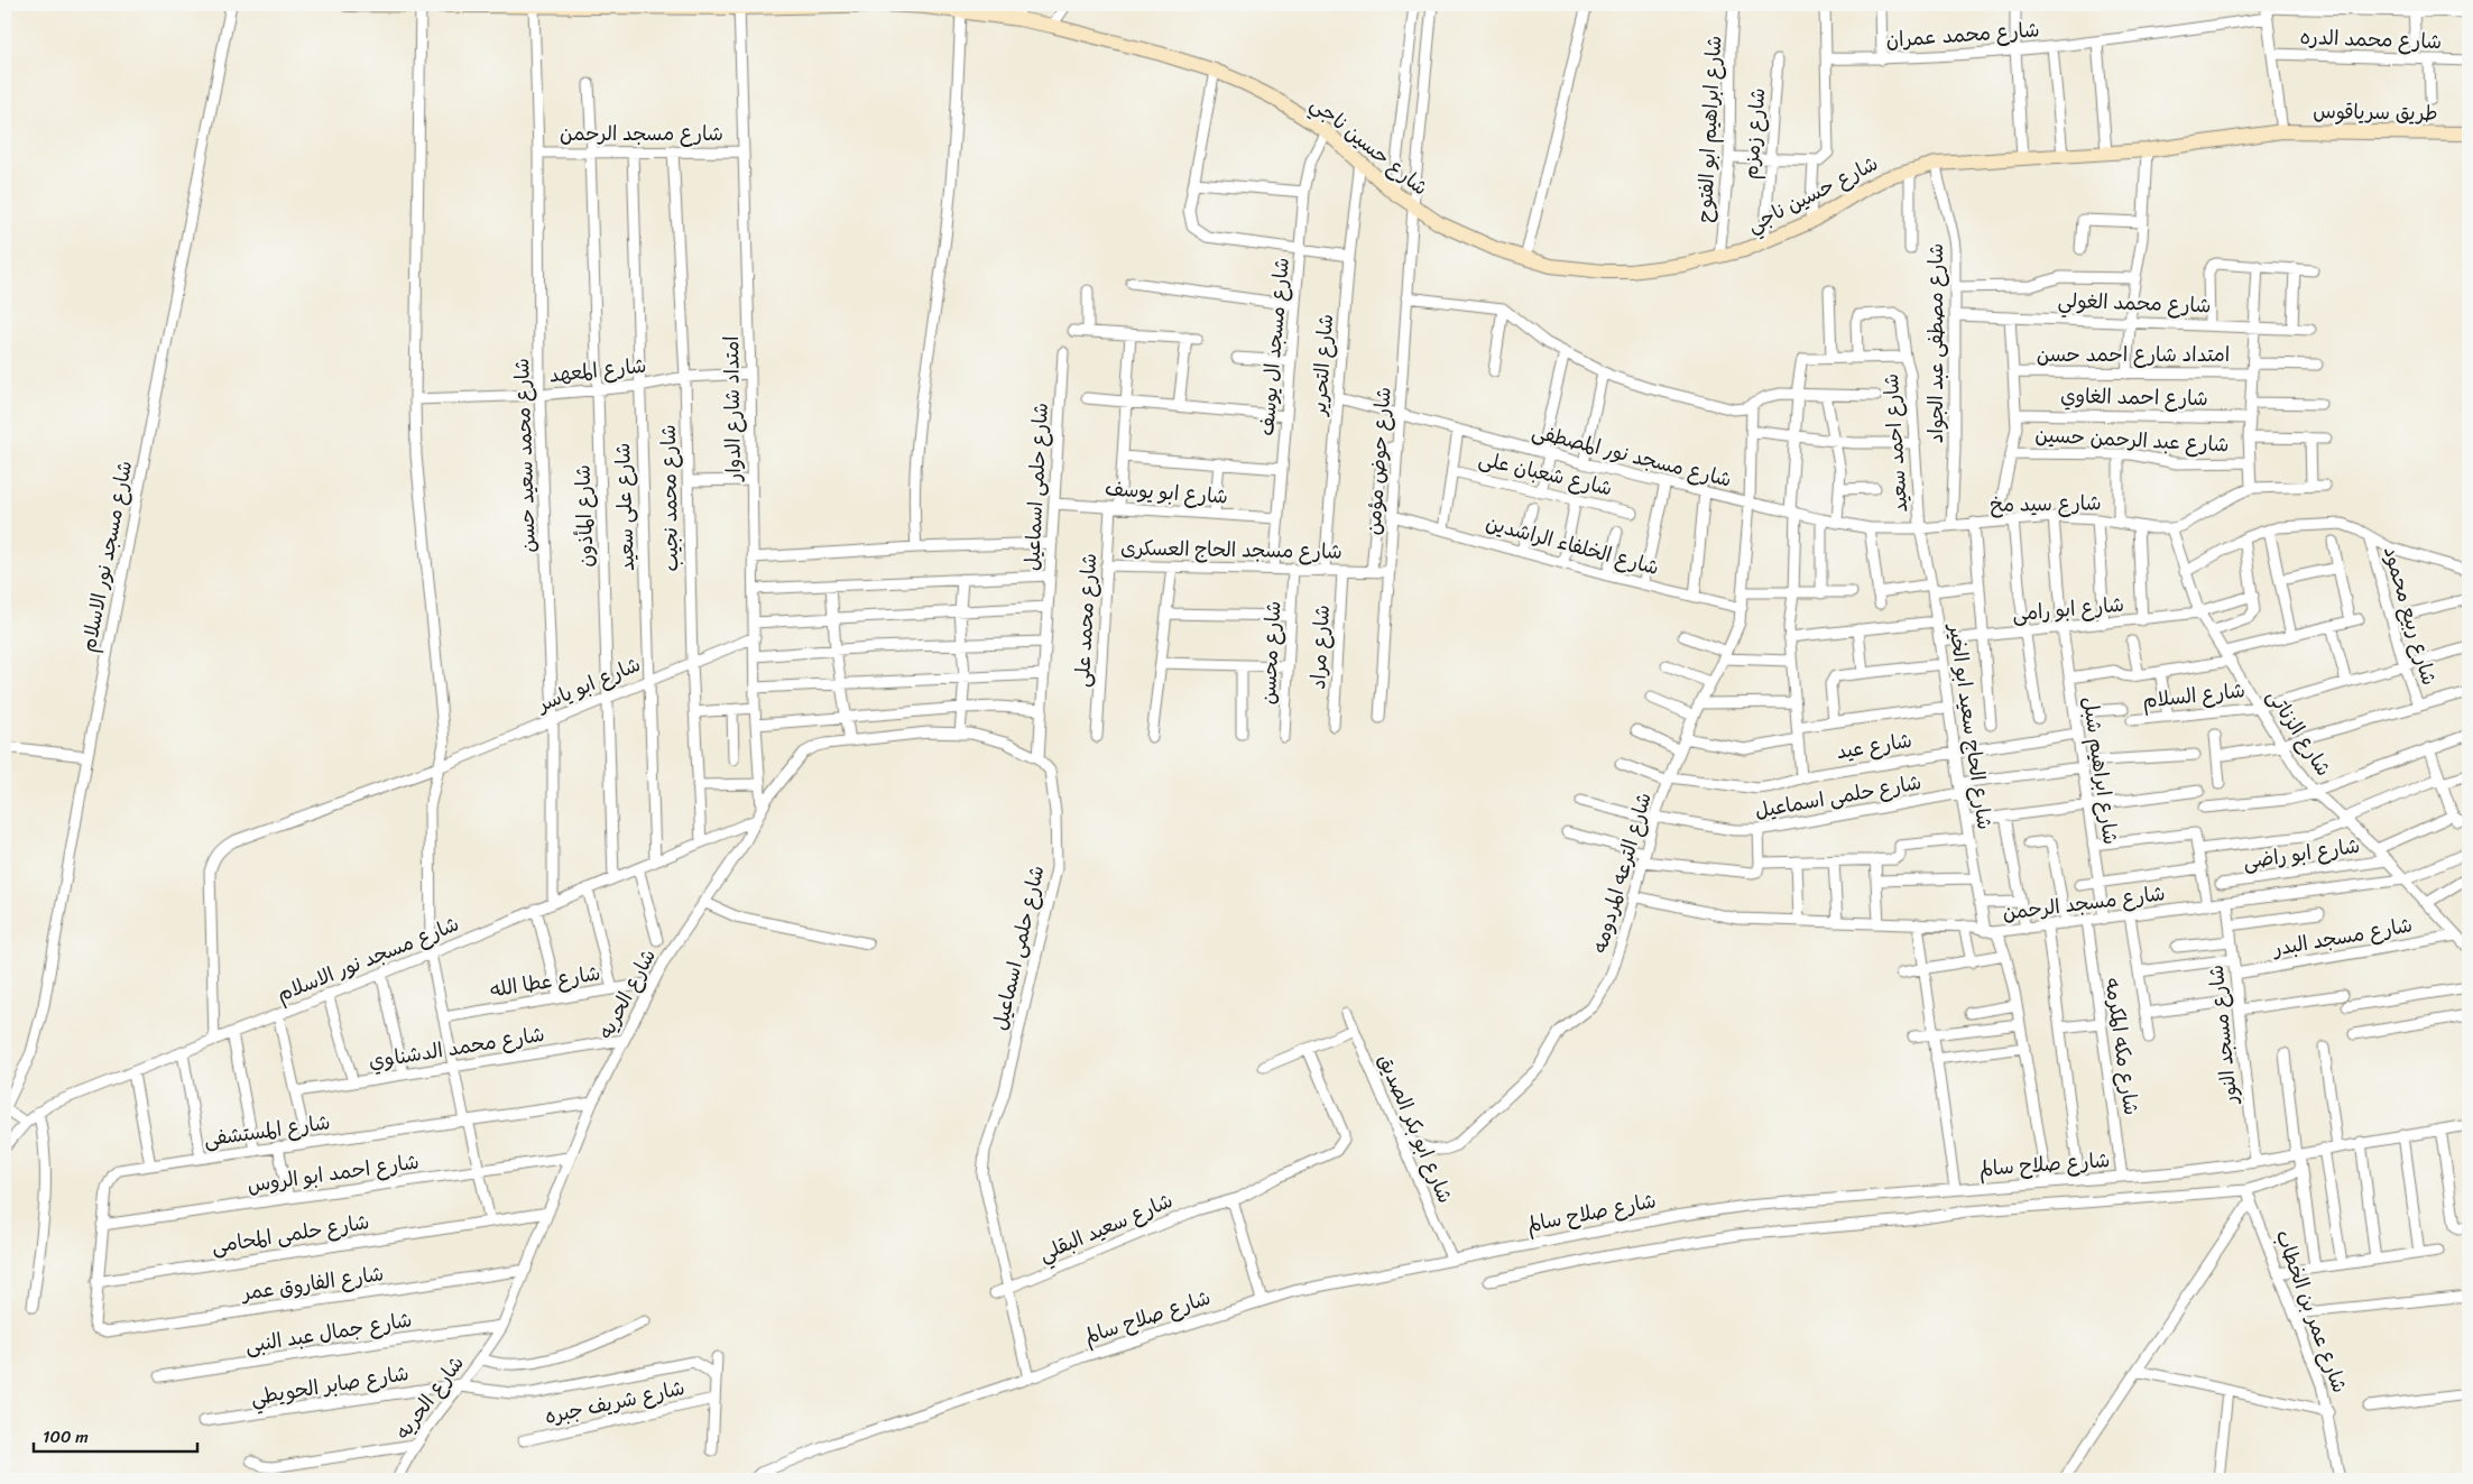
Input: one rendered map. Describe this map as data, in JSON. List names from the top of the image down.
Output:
{
  "streets": {
    "street": [
      "شارع محمد عمران",
      "شارع محمد الدره",
      "طريق سرياقوس",
      "شارع ابراهيم ابو الفتوح",
      "شارع مسجد الرحمن",
      "شارع زمزم",
      "شارع حسين ناجي",
      "شارع محمد الغولي",
      "شارع مصطفى عبد الجواد",
      "شارع مسجد ال يوسف",
      "امتداد شارع احمد حسن",
      "شارع التحرير",
      "شارع المعهد",
      "شارع احمد الغاوي",
      "امتداد شارع الدوار",
      "شارع عبد الرحمن حسين",
      "شارع احمد سعيد",
      "شارع محمد سعيد حسن",
      "شارع مسجد نور المصطفى",
      "شارع حوض مؤمن",
      "شارع شعبان على",
      "شارع حلمى اسماعيل",
      "شارع ابو يوسف",
      "شارع محمد نجيب",
      "شارع سيد مخ",
      "شارع على سعيد",
      "شارع المأذون",
      "شارع الخلفاء الراشدين",
      "شارع مسجد الحاج العسكرى",
      "شارع مسجد نور الاسلام",
      "شارع ابو رامى",
      "شارع ربيع محمود",
      "شارع محمد على",
      "شارع مراد",
      "شارع محسن",
      "شارع ابو ياسر",
      "شارع السلام",
      "شارع الحاج سعيد ابو الخير",
      "شارع الزناتى",
      "شارع عيد",
      "شارع ابراهيم شبل",
      "شارع ابو راضى",
      "شارع الترعه المردومه",
      "شارع مسجد البدر",
      "شارع عطا الله",
      "شارع الحريه",
      "شارع مسجد النور",
      "شارع مكه المكرمه",
      "شارع محمد الدشناوي",
      "شارع ابو بكر الصديق",
      "شارع المستشفى",
      "شارع صلاح سالم",
      "شارع احمد ابو الروس",
      "شارع سعيد البقلي",
      "شارع حلمى المحامى",
      "شارع الفاروق عمر",
      "شارع عمر بن الخطاب",
      "شارع جمال عبد النبى",
      "شارع صابر الحويطي",
      "شارع شريف جبره"
    ]
  },
  "crossings": [
    ["طريق سرياقوس", "شارع حسين ناجي"],
    ["شارع ابراهيم ابو الفتوح", "شارع حسين ناجي"],
    ["شارع مسجد الرحمن", "امتداد شارع الدوار"],
    ["شارع مسجد الرحمن", "شارع محمد سعيد حسن"],
    ["شارع مسجد الرحمن", "شارع محمد نجيب"],
    ["شارع مسجد الرحمن", "شارع على سعيد"],
    ["شارع مسجد الرحمن", "شارع المأذون"],
    ["شارع مسجد الرحمن", "شارع الحاج سعيد ابو الخير"],
    ["شارع مسجد الرحمن", "شارع الزناتى"],
    ["شارع مسجد الرحمن", "شارع ابراهيم شبل"],
    ["شارع مسجد الرحمن", "شارع الترعه المردومه"],
    ["شارع مسجد الرحمن", "شارع مسجد النور"],
    ["شارع مسجد الرحمن", "شارع مكه المكرمه"],
    ["شارع زمزم", "شارع حسين ناجي"],
    ["شارع حسين ناجي", "شارع مصطفى عبد الجواد"],
    ["شارع حسين ناجي", "شارع مسجد ال يوسف"],
    ["شارع حسين ناجي", "شارع التحرير"],
    ["شارع حسين ناجي", "امتداد شارع الدوار"],
    ["شارع حسين ناجي", "شارع محمد سعيد حسن"],
    ["شارع حسين ناجي", "شارع حوض مؤمن"],
    ["شارع محمد الغولي", "شارع مصطفى عبد الجواد"],
    ["شارع مصطفى عبد الجواد", "شارع سيد مخ"],
    ["شارع مسجد ال يوسف", "شارع ابو يوسف"],
    ["شارع مسجد ال يوسف", "شارع مسجد الحاج العسكرى"],
    ["شارع التحرير", "شارع مسجد نور المصطفى"],
    ["شارع التحرير", "شارع مسجد الحاج العسكرى"],
    ["شارع المعهد", "امتداد شارع الدوار"],
    ["شارع المعهد", "شارع محمد سعيد حسن"],
    ["شارع المعهد", "شارع محمد نجيب"],
    ["شارع المعهد", "شارع على سعيد"],
    ["شارع المعهد", "شارع المأذون"],
    ["امتداد شارع الدوار", "شارع ابو ياسر"],
    ["امتداد شارع الدوار", "شارع الحريه"],
    ["شارع احمد سعيد", "شارع مسجد نور المصطفى"],
    ["شارع احمد سعيد", "شارع سيد مخ"],
    ["شارع احمد سعيد", "شارع الحاج سعيد ابو الخير"],
    ["شارع محمد سعيد حسن", "شارع مسجد نور الاسلام"],
    ["شارع محمد سعيد حسن", "شارع ابو ياسر"],
    ["شارع مسجد نور المصطفى", "شارع حوض مؤمن"],
    ["شارع مسجد نور المصطفى", "شارع سيد مخ"],
    ["شارع مسجد نور المصطفى", "شارع الحاج سعيد ابو الخير"],
    ["شارع مسجد نور المصطفى", "شارع الترعه المردومه"],
    ["شارع حوض مؤمن", "شارع الخلفاء الراشدين"],
    ["شارع حوض مؤمن", "شارع مسجد الحاج العسكرى"],
    ["شارع حلمى اسماعيل", "شارع ابو يوسف"],
    ["شارع حلمى اسماعيل", "شارع الحاج سعيد ابو الخير"],
    ["شارع حلمى اسماعيل", "شارع ابراهيم شبل"],
    ["شارع حلمى اسماعيل", "شارع الترعه المردومه"],
    ["شارع حلمى اسماعيل", "شارع الحريه"],
    ["شارع حلمى اسماعيل", "شارع صلاح سالم"],
    ["شارع حلمى اسماعيل", "شارع سعيد البقلي"],
    ["شارع ابو يوسف", "شارع محمد على"],
    ["شارع محمد نجيب", "شارع مسجد نور الاسلام"],
    ["شارع محمد نجيب", "شارع ابو ياسر"],
    ["شارع سيد مخ", "شارع الحاج سعيد ابو الخير"],
    ["شارع سيد مخ", "شارع الزناتى"],
    ["شارع سيد مخ", "شارع ابراهيم شبل"],
    ["شارع على سعيد", "شارع مسجد نور الاسلام"],
    ["شارع على سعيد", "شارع ابو ياسر"],
    ["شارع المأذون", "شارع مسجد نور الاسلام"],
    ["شارع المأذون", "شارع ابو ياسر"],
    ["شارع الخلفاء الراشدين", "شارع الترعه المردومه"],
    ["شارع مسجد الحاج العسكرى", "شارع محمد على"],
    ["شارع مسجد الحاج العسكرى", "شارع مراد"],
    ["شارع مسجد الحاج العسكرى", "شارع محسن"],
    ["شارع مسجد نور الاسلام", "شارع ابو ياسر"],
    ["شارع مسجد نور الاسلام", "شارع الحريه"],
    ["شارع ابو رامى", "شارع الحاج سعيد ابو الخير"],
    ["شارع ابو رامى", "شارع الزناتى"],
    ["شارع ابو رامى", "شارع ابراهيم شبل"],
    ["شارع ربيع محمود", "شارع السلام"],
    ["شارع السلام", "شارع الزناتى"],
    ["شارع الحاج سعيد ابو الخير", "شارع عيد"],
    ["شارع الزناتى", "شارع ابو راضى"],
    ["شارع الزناتى", "شارع مسجد البدر"],
    ["شارع عيد", "شارع ابراهيم شبل"],
    ["شارع عيد", "شارع الترعه المردومه"],
    ["شارع الترعه المردومه", "شارع ابو بكر الصديق"],
    ["شارع مسجد البدر", "شارع مسجد النور"],
    ["شارع عطا الله", "شارع الحريه"],
    ["شارع الحريه", "شارع محمد الدشناوي"],
    ["شارع الحريه", "شارع المستشفى"],
    ["شارع الحريه", "شارع احمد ابو الروس"],
    ["شارع الحريه", "شارع حلمى المحامى"],
    ["شارع الحريه", "شارع الفاروق عمر"],
    ["شارع الحريه", "شارع جمال عبد النبى"],
    ["شارع الحريه", "شارع صابر الحويطي"],
    ["شارع مسجد النور", "شارع صلاح سالم"],
    ["شارع مكه المكرمه", "شارع صلاح سالم"],
    ["شارع ابو بكر الصديق", "شارع صلاح سالم"],
    ["شارع المستشفى", "شارع احمد ابو الروس"],
    ["شارع المستشفى", "شارع حلمى المحامى"],
    ["شارع المستشفى", "شارع الفاروق عمر"]
  ],
  "scale_bar": "100 m"
}
